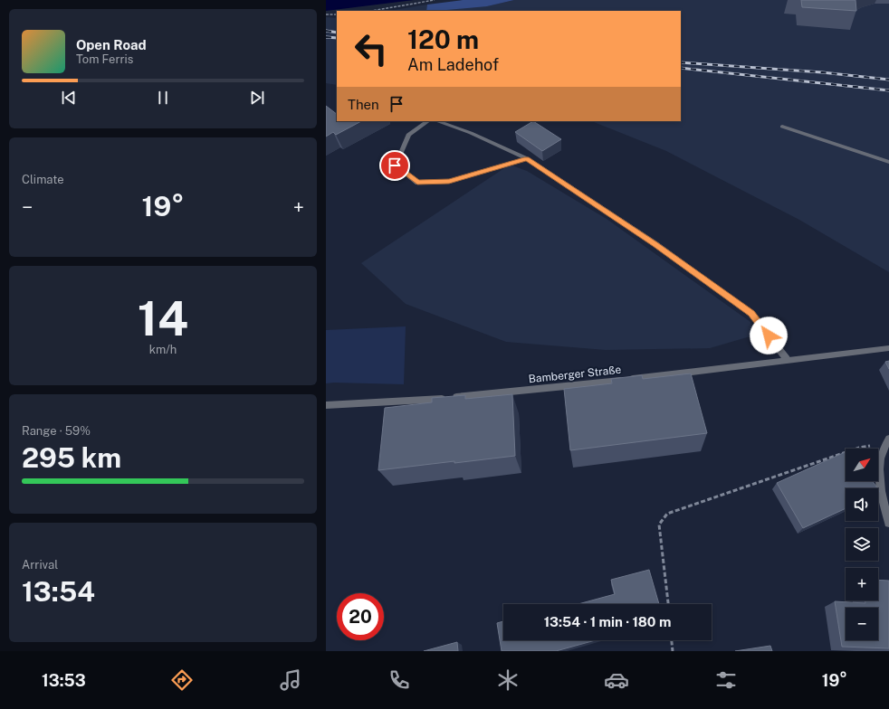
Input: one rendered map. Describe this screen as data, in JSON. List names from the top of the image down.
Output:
{
  "streets": {
    "street": ["Bamberger Straße"]
  },
  "north": "top right",
  "page": {
    "turn": ["120 m", "Am Ladehof"],
    "song": ["Open Road", "Tom Ferris"],
    "then": "Then",
    "tile": [
      "Climate",
      ["14", "km/h"],
      ["Range · 59%", "295 km"],
      ["Arrival", "13:54"]
    ],
    "heat": ["−", "19°", "+"],
    "map_buttons": ["+", "−"],
    "limit": "20",
    "trip": "13:54 · 1 min · 180 m",
    "tabs": ["13:53", "19°"]
  }
}
